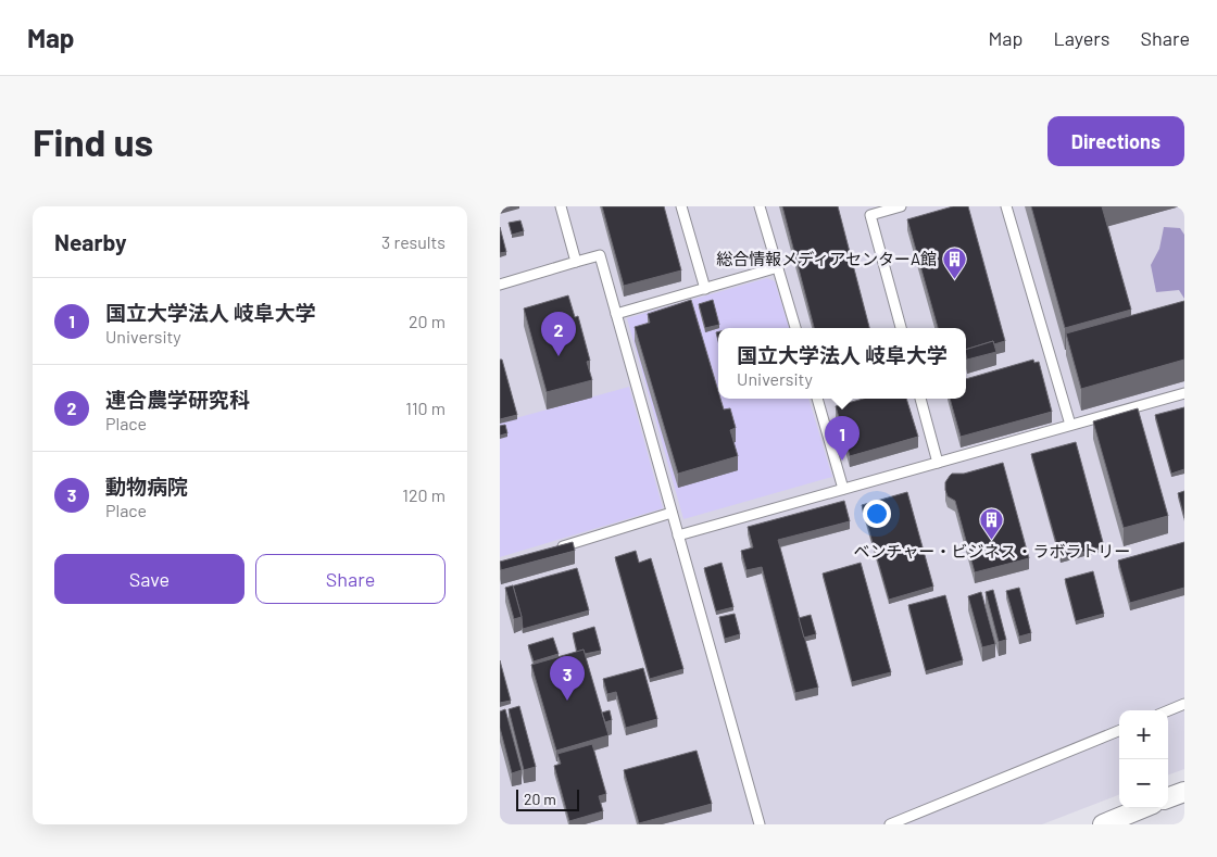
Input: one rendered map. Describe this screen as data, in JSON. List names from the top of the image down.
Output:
{
  "places": {
    "building": ["総合情報メディアセンターA館", "ベンチャー・ビジネス・ラボラトリー"]
  },
  "scale_bar": "20 m",
  "page": {
    "header": "Map",
    "nav": ["Map", "Layers", "Share"],
    "buttons": [
      "Directions",
      ["Save", "Share"]
    ],
    "title": "Find us",
    "heading": ["Nearby", "3 results"],
    "list": [
      {
        "mark": "1",
        "name": "国立大学法人 岐阜大学",
        "note": "University",
        "value": "20 m"
      },
      {
        "mark": "2",
        "name": "連合農学研究科",
        "note": "Place",
        "value": "110 m"
      },
      {
        "mark": "3",
        "name": "動物病院",
        "note": "Place",
        "value": "120 m"
      }
    ],
    "pins": ["2", "1", "3"],
    "popup": ["国立大学法人 岐阜大学", "University"],
    "map_buttons": ["+", "−"],
    "scale": "20 m"
  }
}
